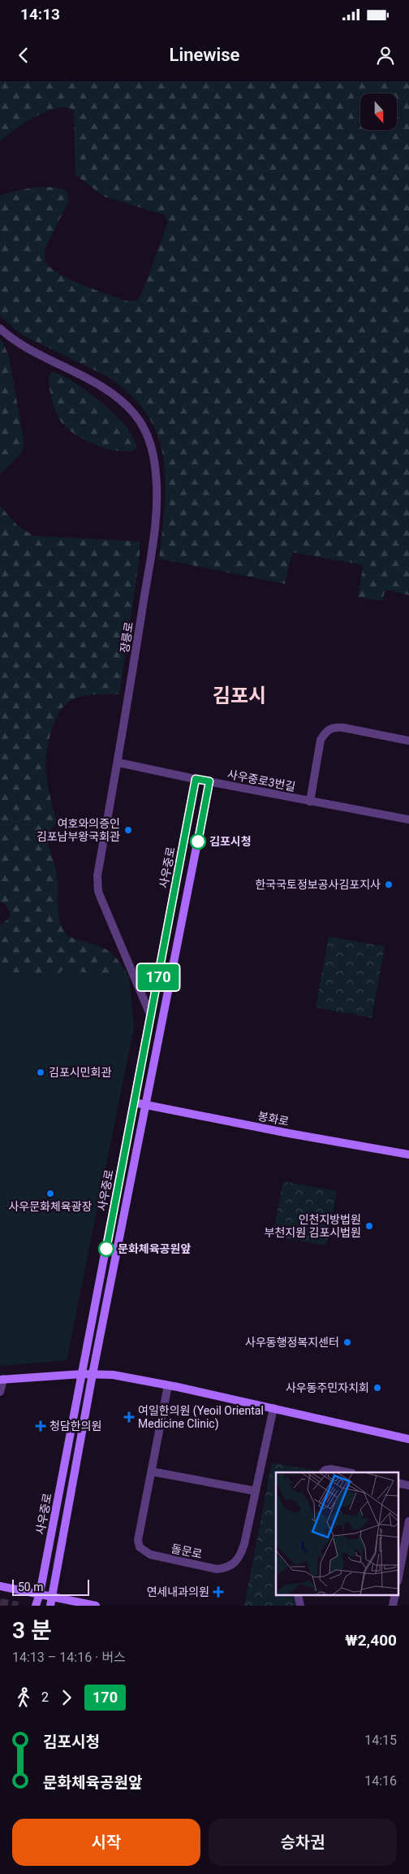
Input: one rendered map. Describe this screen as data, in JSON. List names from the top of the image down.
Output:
{
  "streets": {
    "street": [
      "장릉로",
      "사우중로3번길",
      "사우중로",
      "봉화로",
      "돌문로"
    ]
  },
  "crossings": [
    ["장릉로", "사우중로3번길"],
    ["장릉로", "사우중로"],
    ["사우중로3번길", "사우중로"],
    ["사우중로", "봉화로"]
  ],
  "districts": ["김포시"],
  "places": {
    "other": [
      "여호와의증인 김포남부왕국회관",
      "김포시청",
      "한국국토정보공사김포지사",
      "김포시민회관",
      "사우문화체육광장",
      "인천지방법원 부천지원 김포시법원",
      "문화체육공원앞",
      "사우동행정복지센터",
      "사우동주민자치회"
    ],
    "health": ["여일한의원 (Yeoil Oriental Medicine Clinic)", "청담한의원", "연세내과의원"]
  },
  "lines": ["bus line 170"],
  "scale_bar": "50 m",
  "north": "bottom",
  "page": {
    "status": "14:13",
    "header": "Linewise",
    "on_map": "170",
    "scale": "50 m",
    "heading": ["3 분", "14:13 – 14:16 · 버스", "₩2,400"],
    "legs": ["2", "170"],
    "list": [
      {
        "name": "김포시청",
        "value": "14:15"
      },
      {
        "name": "문화체육공원앞",
        "value": "14:16"
      }
    ],
    "buttons": ["시작", "승차권"]
  }
}
